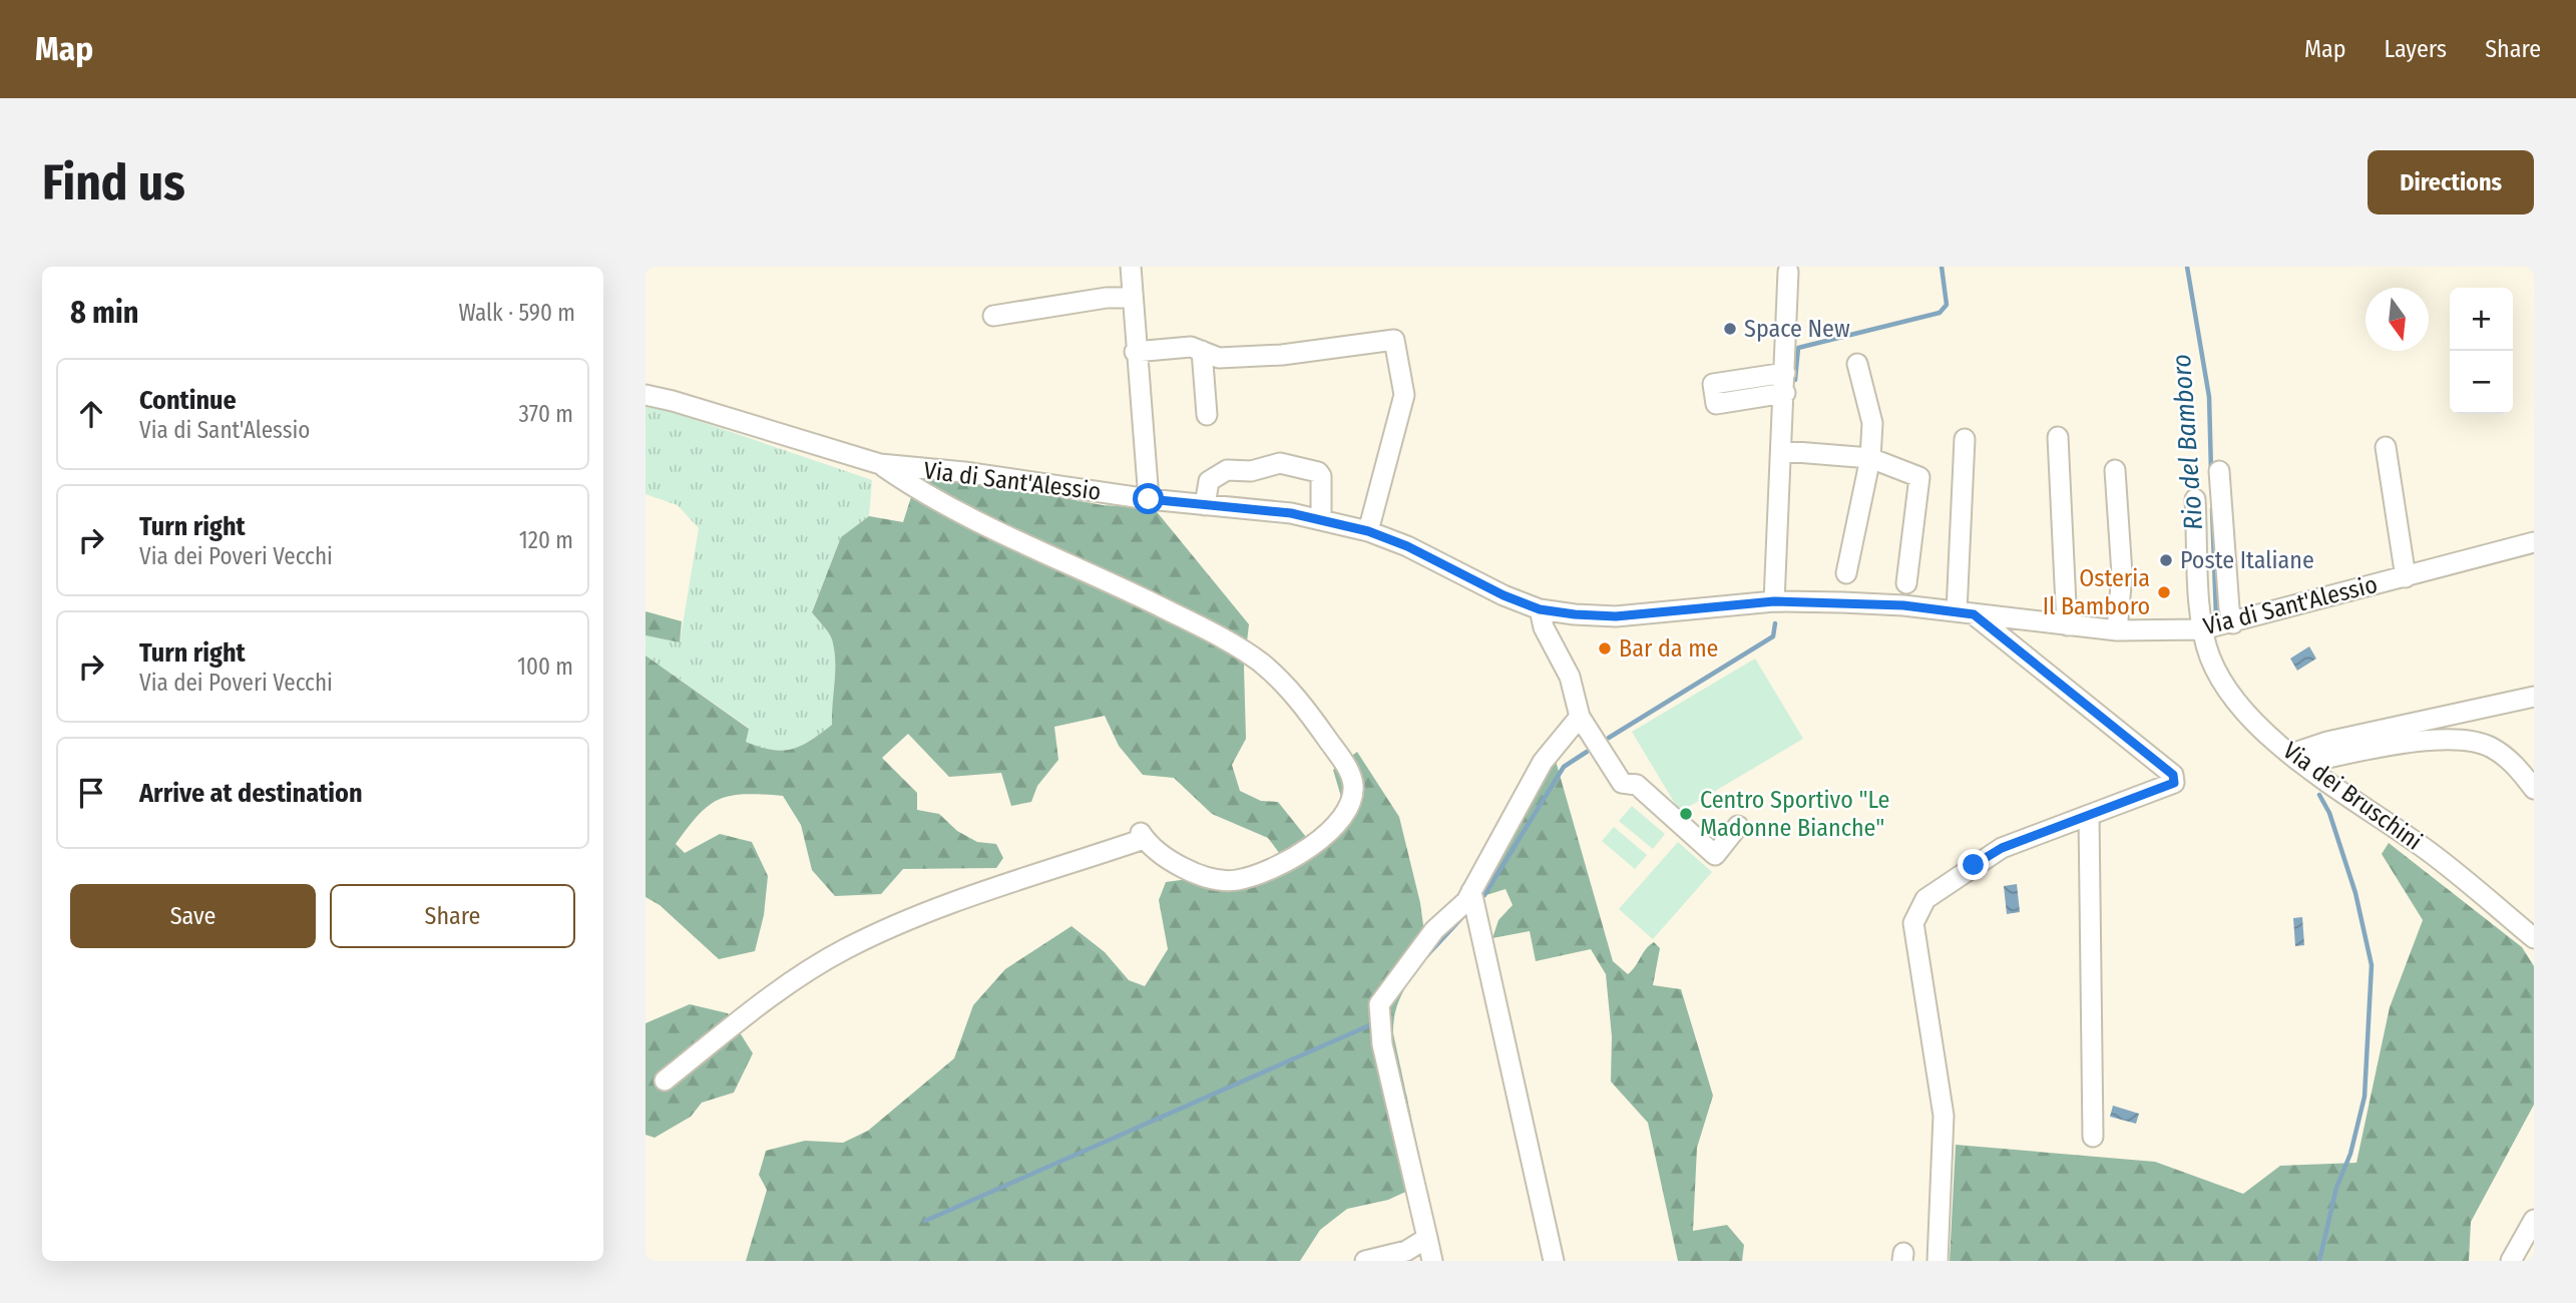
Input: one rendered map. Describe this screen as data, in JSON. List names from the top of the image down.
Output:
{
  "streets": {
    "street": ["Via di Sant'Alessio", "Via dei Bruschini"]
  },
  "crossings": [
    ["Via di Sant'Alessio", "Via dei Bruschini"]
  ],
  "water": ["Rio del Bamboro"],
  "places": [
    "Space New",
    "Poste Italiane",
    "Osteria Il Bamboro",
    "Bar da me",
    "Centro Sportivo \"Le Madonne Bianche\""
  ],
  "north": "bottom",
  "page": {
    "header": "Map",
    "nav": ["Map", "Layers", "Share"],
    "buttons": [
      "Directions",
      ["Save", "Share"]
    ],
    "title": "Find us",
    "heading": ["8 min", "Walk · 590 m"],
    "map_buttons": ["+", "−"],
    "list": [
      ["Continue", "Via di Sant'Alessio", "370 m"],
      ["Turn right", "Via dei Poveri Vecchi", "120 m"],
      ["Turn right", "Via dei Poveri Vecchi", "100 m"],
      "Arrive at destination"
    ]
  }
}
